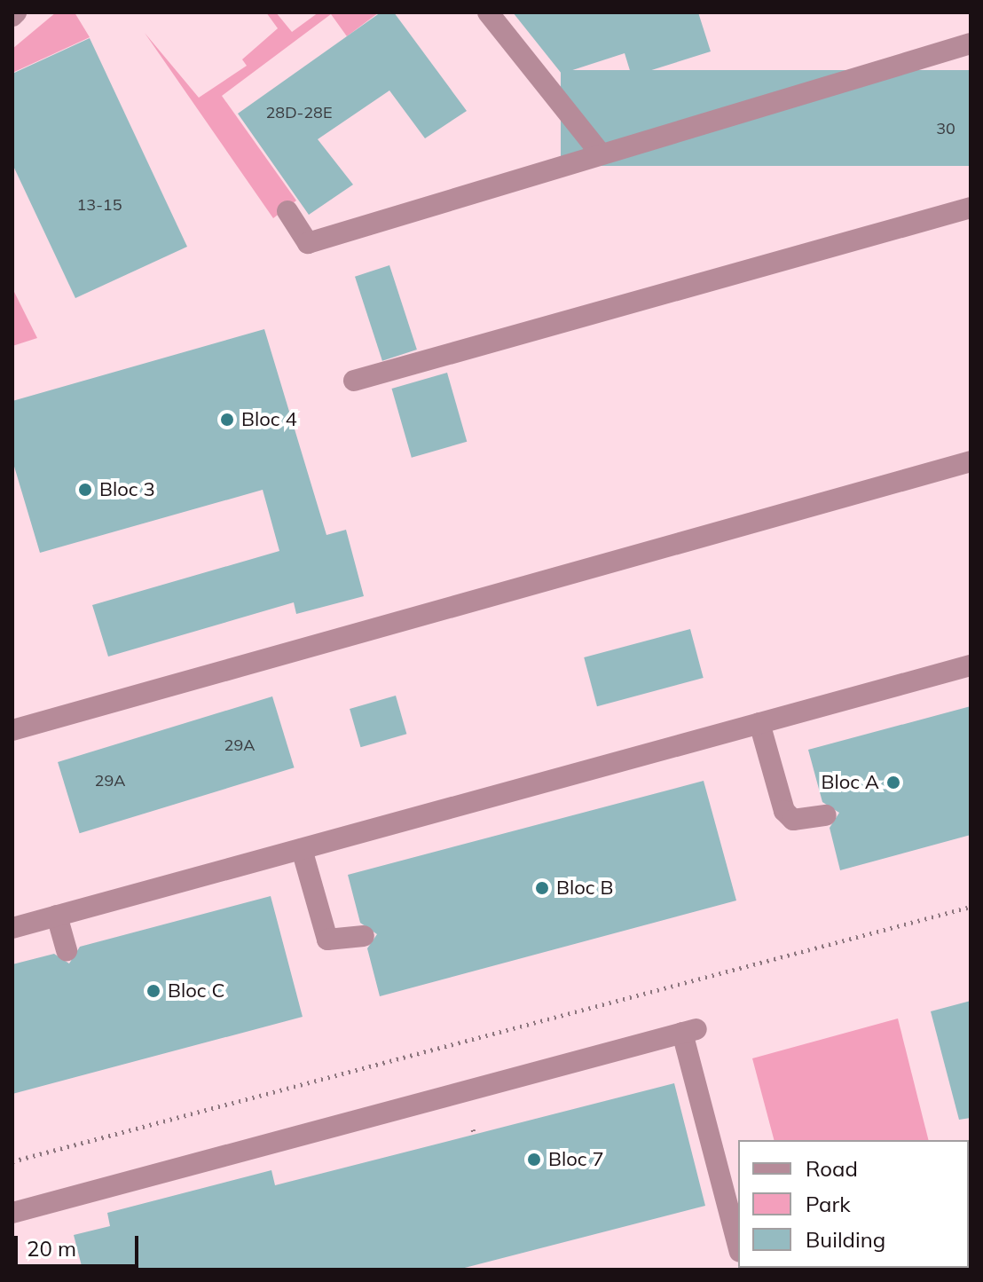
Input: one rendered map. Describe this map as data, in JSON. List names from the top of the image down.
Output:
{
  "places": [
    "Bloc 4",
    "Bloc 3",
    "Bloc A",
    "Bloc B",
    "Bloc C",
    "Bloc 7"
  ],
  "house_numbers": [
    "28D-28E",
    "30",
    "13-15",
    "29A",
    "29A"
  ],
  "legend": ["Road", "Park", "Building"],
  "scale_bar": "20 m"
}
